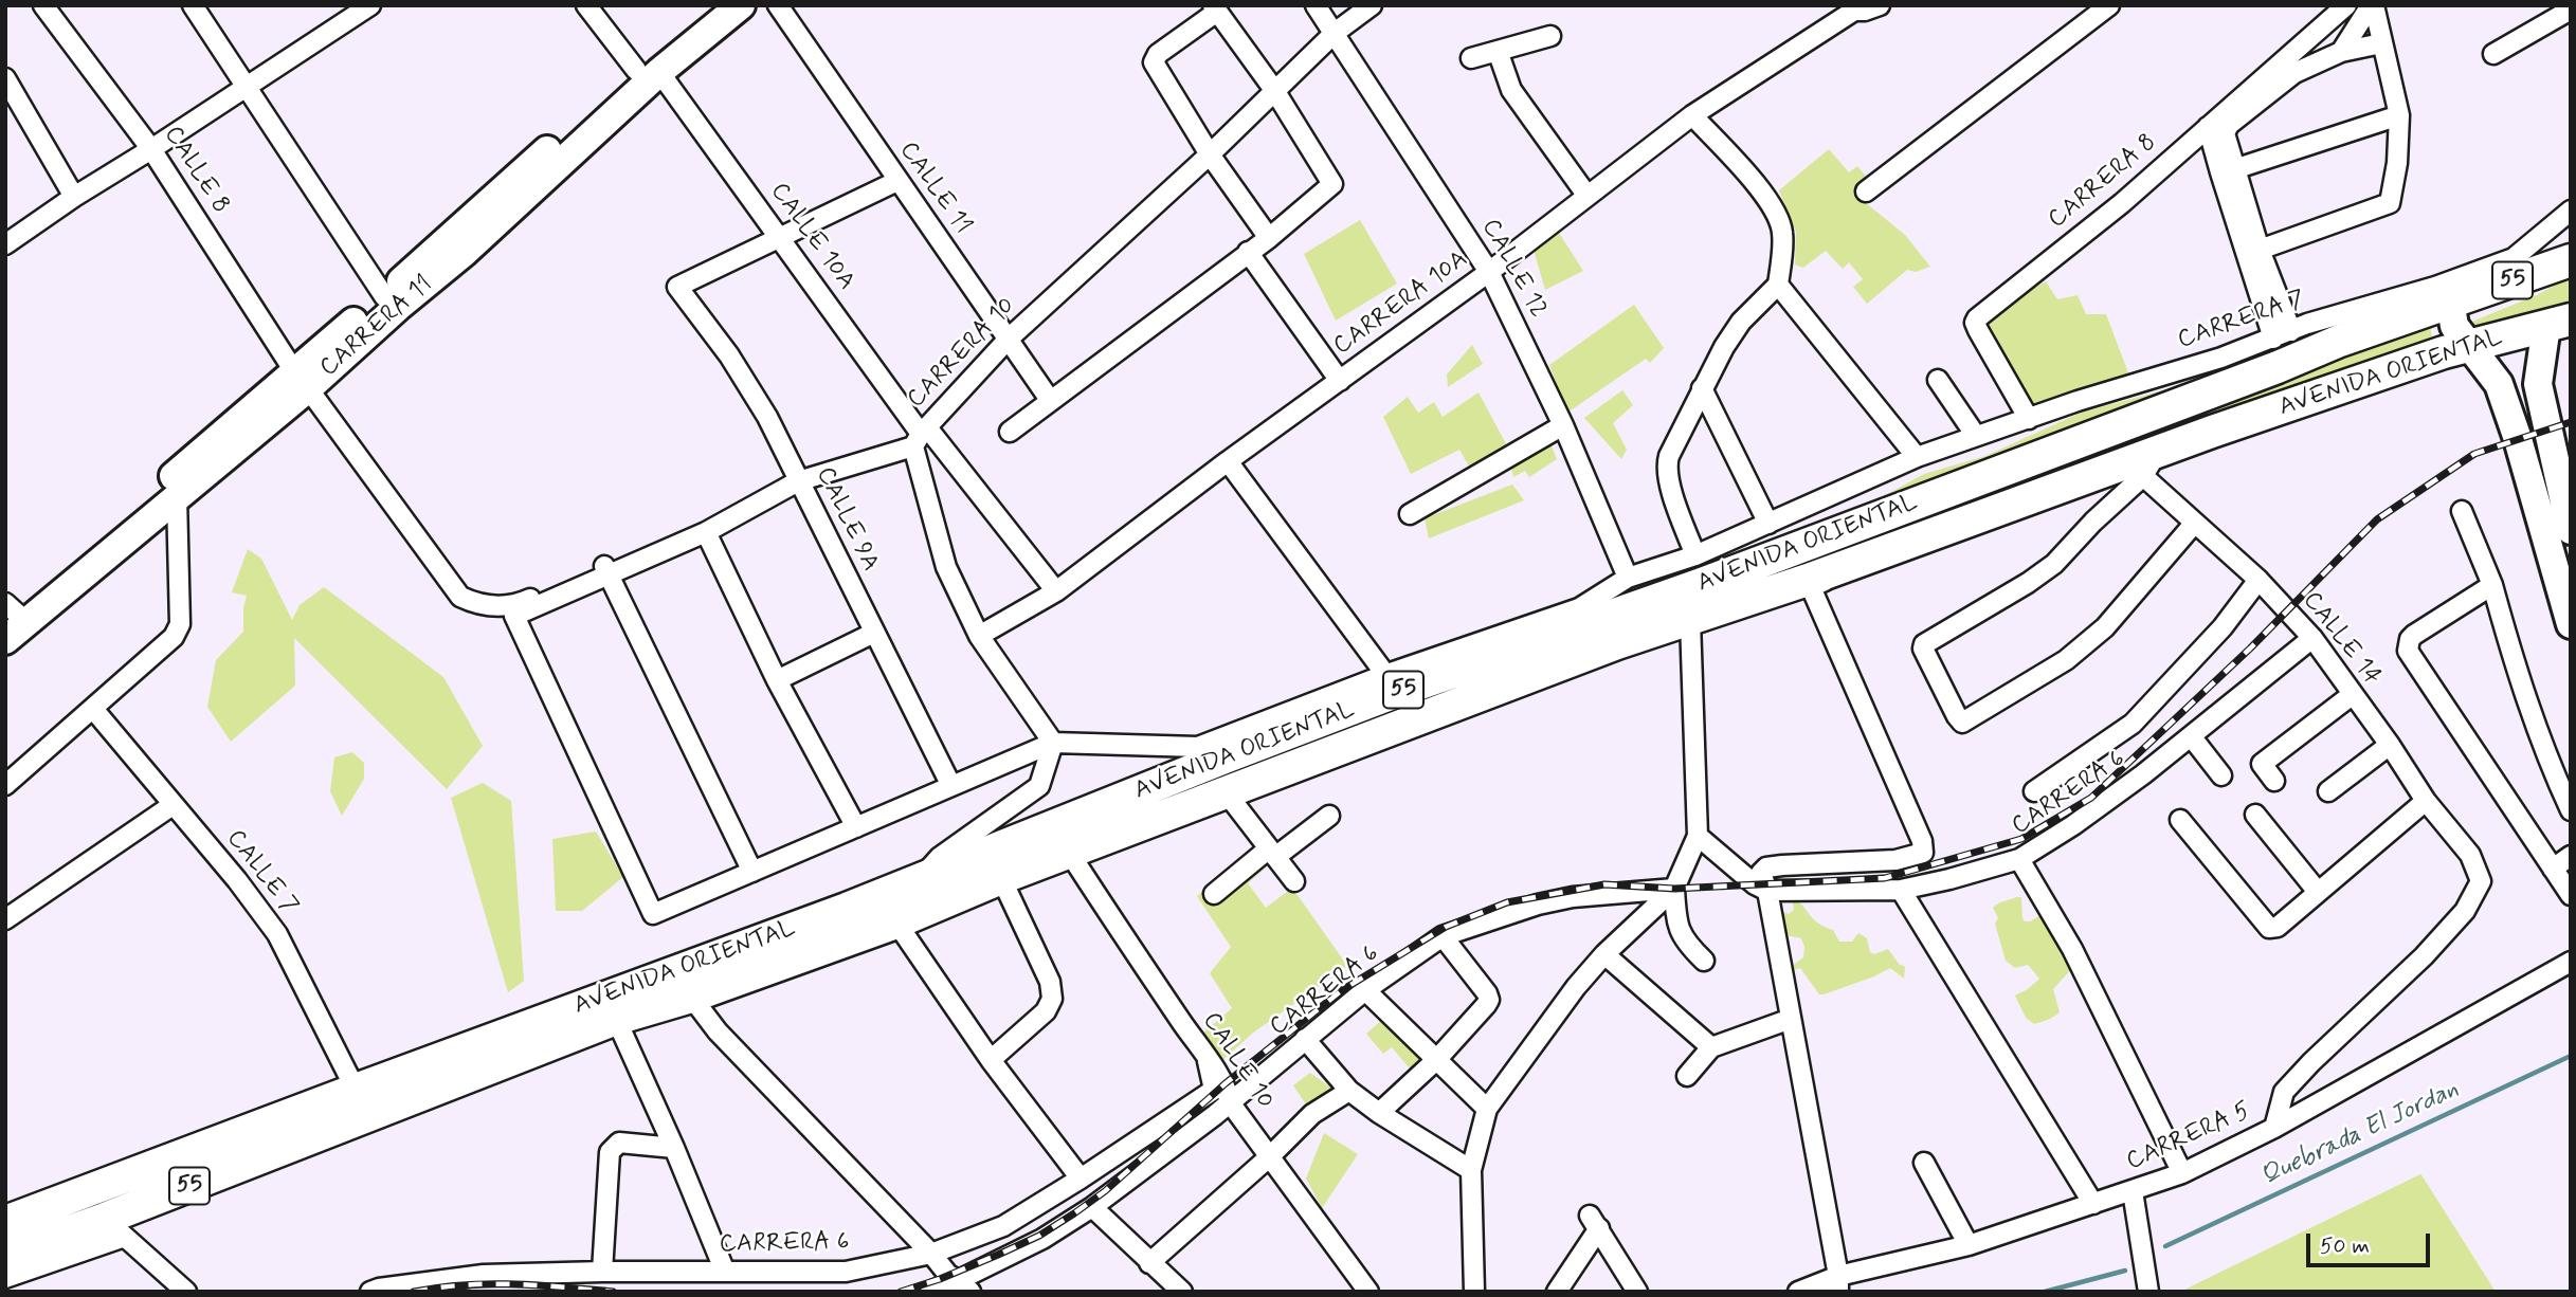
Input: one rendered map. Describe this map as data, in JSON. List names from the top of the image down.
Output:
{
  "streets": {
    "main road": ["55", "CARRERA 11", "AVENIDA ORIENTAL"],
    "street": [
      "CALLE 8",
      "CARRERA 8",
      "CALLE 11",
      "CALLE 10A",
      "CALLE 12",
      "CARRERA 10A",
      "CARRERA 7",
      "CARRERA 10",
      "CALLE 9A",
      "CALLE 14",
      "CARRERA 6",
      "CALLE 7",
      "CALLE 10",
      "CARRERA 5"
    ]
  },
  "crossings": [
    ["CALLE 8", "CARRERA 11"],
    ["CALLE 8", "CARRERA 10"],
    ["CARRERA 8", "CARRERA 7"],
    ["CALLE 11", "CARRERA 10"],
    ["CALLE 10A", "CARRERA 10A"],
    ["CALLE 10A", "CARRERA 11"],
    ["CALLE 10A", "CARRERA 10"],
    ["CALLE 10A", "CALLE 9A"],
    ["CALLE 12", "CARRERA 10A"],
    ["CALLE 12", "CARRERA 10"],
    ["CALLE 12", "AVENIDA ORIENTAL"],
    ["CARRERA 7", "AVENIDA ORIENTAL"],
    ["CARRERA 10", "CALLE 9A"],
    ["AVENIDA ORIENTAL", "CALLE 14"],
    ["AVENIDA ORIENTAL", "CALLE 7"],
    ["AVENIDA ORIENTAL", "CALLE 10"],
    ["CALLE 14", "CARRERA 6"],
    ["CALLE 14", "CARRERA 5"],
    ["CARRERA 6", "CALLE 10"]
  ],
  "water": ["Quebrada El Jordan"],
  "scale_bar": "50 m"
}
